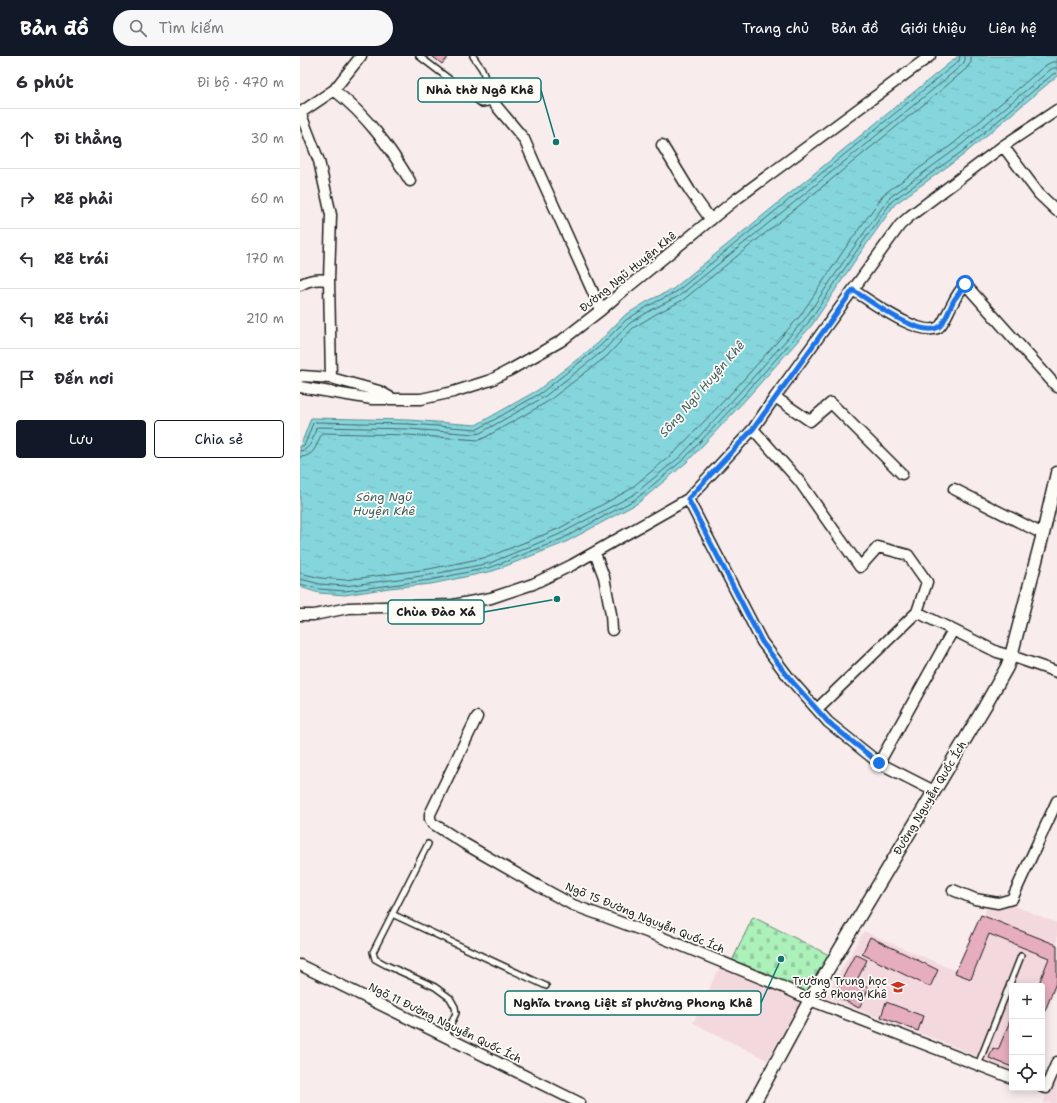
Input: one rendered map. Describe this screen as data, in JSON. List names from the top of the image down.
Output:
{
  "streets": {
    "street": [
      "Đường Ngũ Huyện Khê",
      "Đường Nguyễn Quốc Ích",
      "Ngõ 15 Đường Nguyễn Quốc Ích",
      "Ngõ 11 Đường Nguyễn Quốc Ích"
    ]
  },
  "crossings": [
    ["Đường Nguyễn Quốc Ích", "Ngõ 15 Đường Nguyễn Quốc Ích"]
  ],
  "water": ["Sông Ngũ Huyện Khê"],
  "places": {
    "other": ["Nhà thờ Ngô Khê", "Chùa Đào Xá", "Nghĩa trang Liệt sĩ phường Phong Khê"],
    "school or university": ["Trường Trung học cơ sở Phong Khê"]
  },
  "page": {
    "header": "Bản đồ",
    "search": "Tìm kiếm",
    "nav": [
      "Trang chủ",
      "Bản đồ",
      "Giới thiệu",
      "Liên hệ"
    ],
    "heading": ["6 phút", "Đi bộ · 470 m"],
    "list": [
      ["Đi thẳng", "30 m"],
      ["Rẽ phải", "60 m"],
      ["Rẽ trái", "170 m"],
      ["Rẽ trái", "210 m"],
      "Đến nơi"
    ],
    "buttons": ["Lưu", "Chia sẻ"],
    "map_buttons": ["+", "−"]
  }
}
